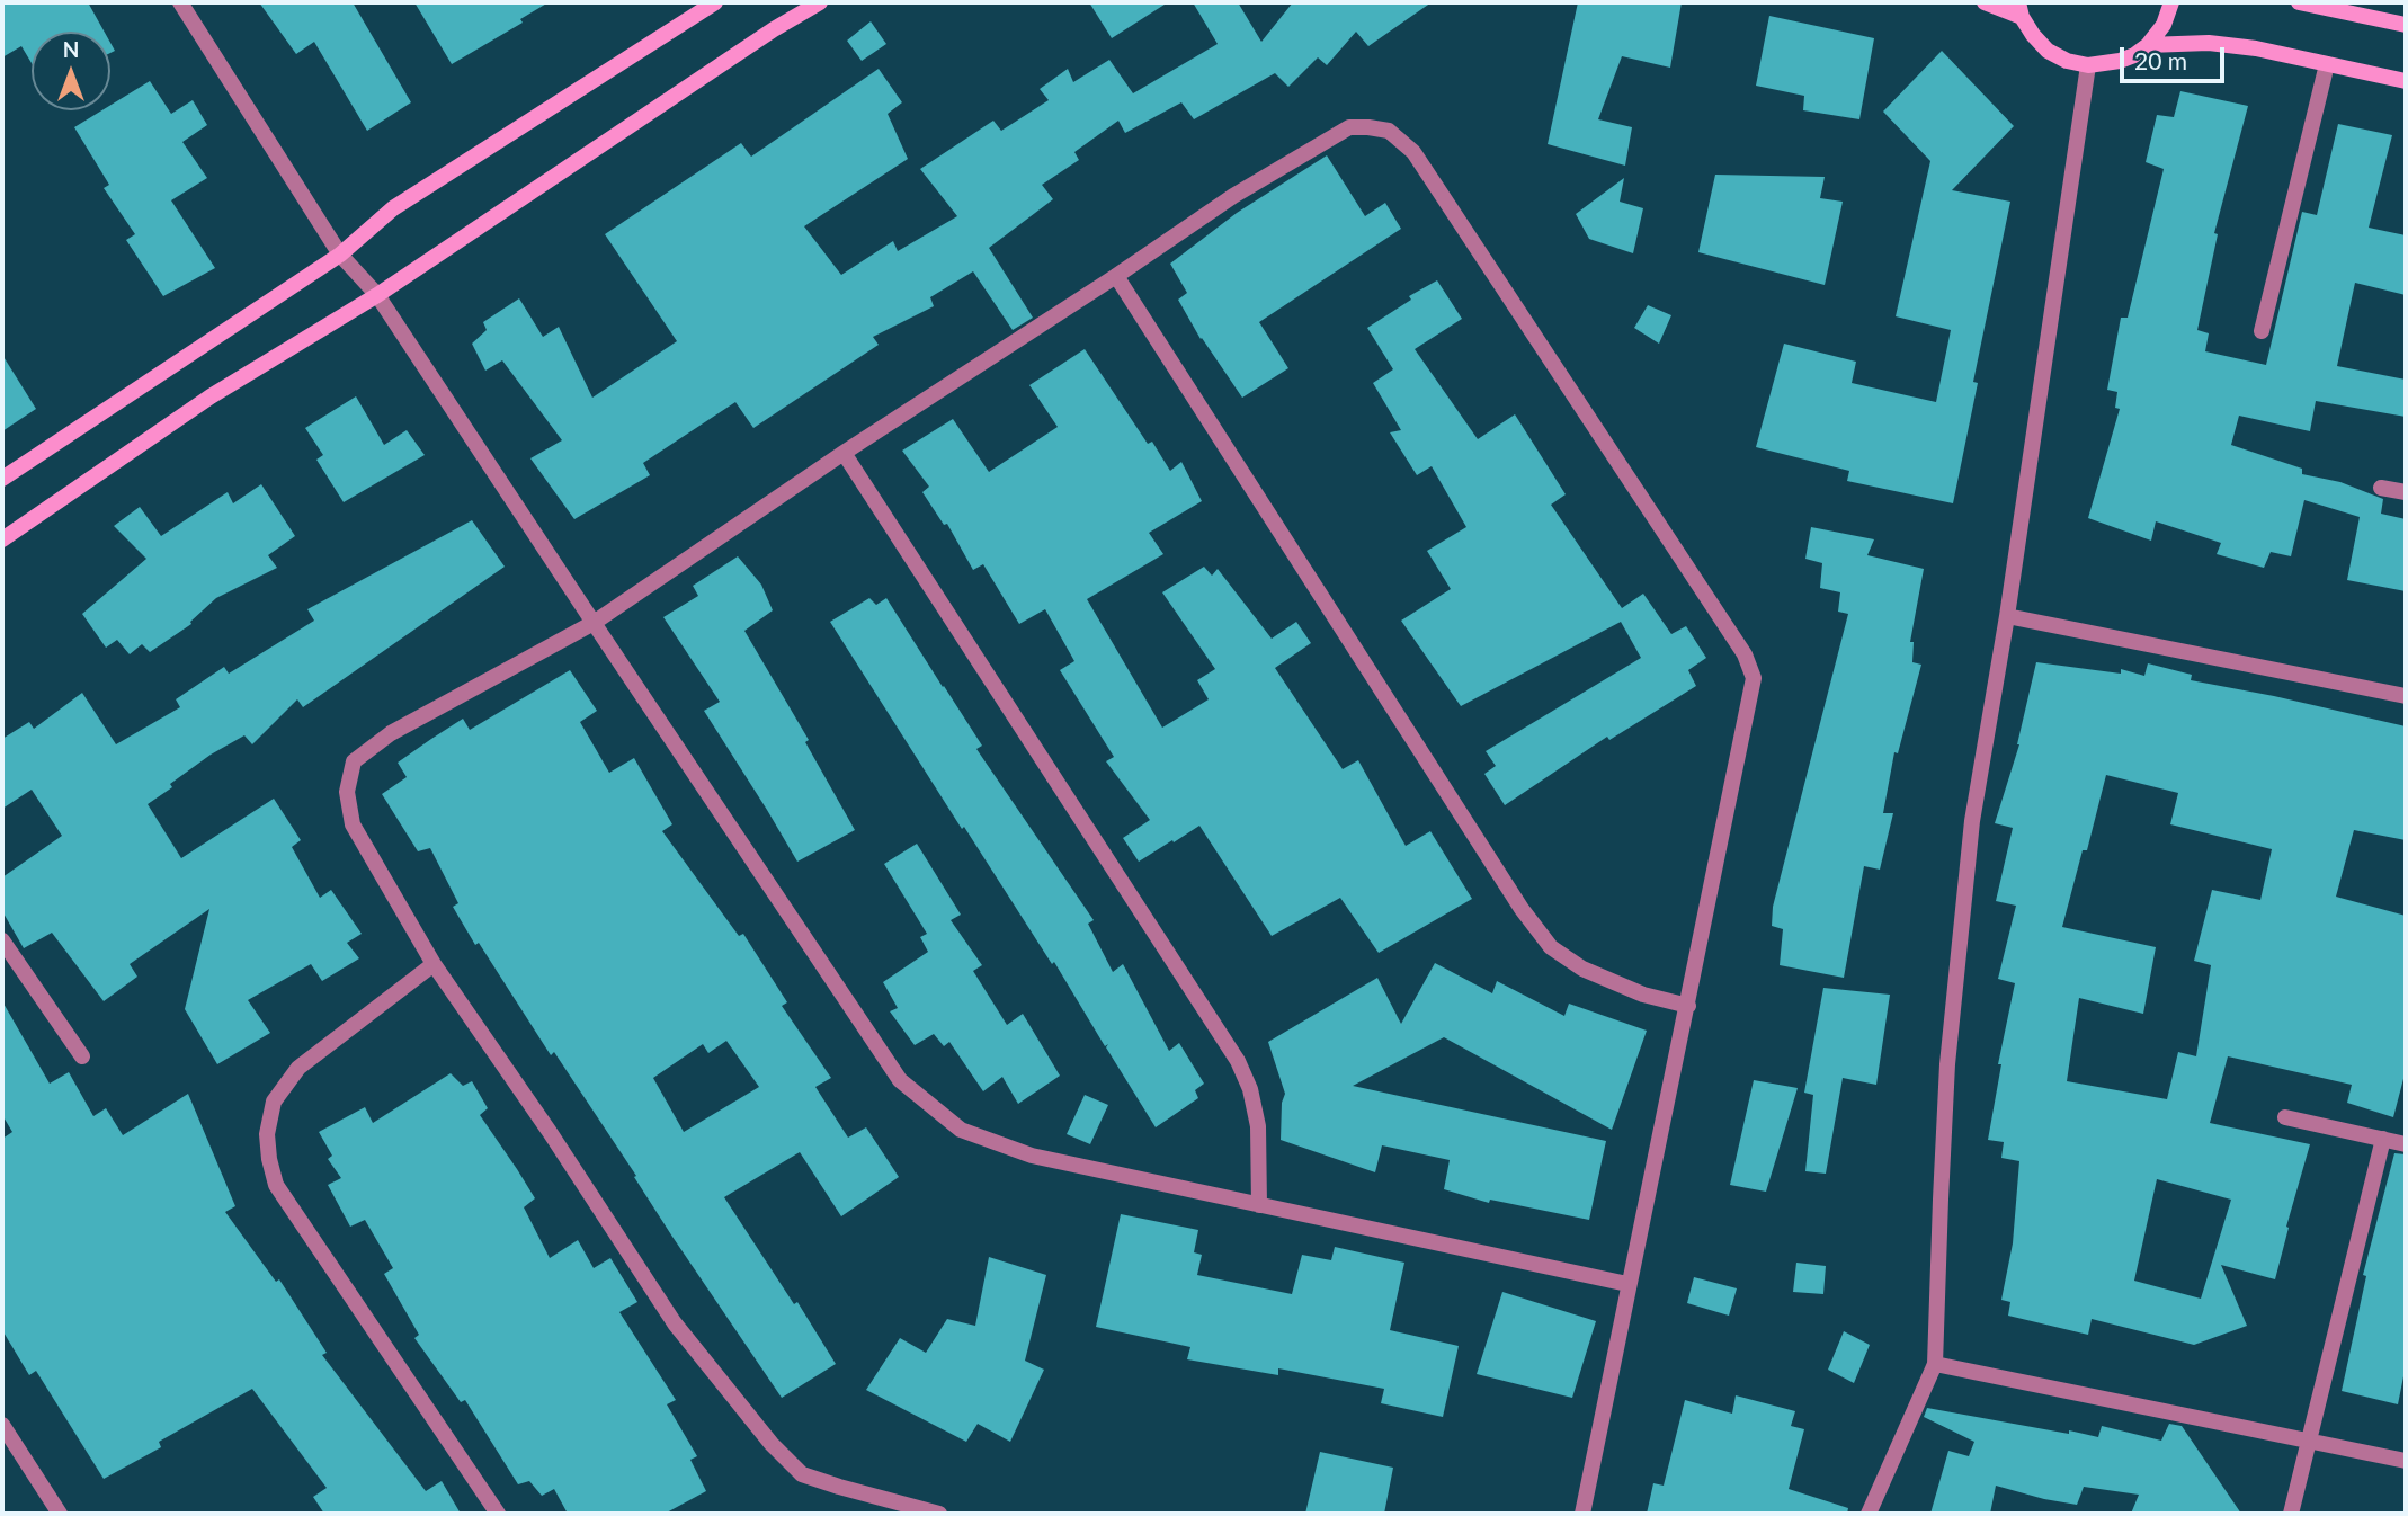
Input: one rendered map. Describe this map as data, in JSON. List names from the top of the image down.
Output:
{
  "scale_bar": "20 m",
  "north": "top"
}
